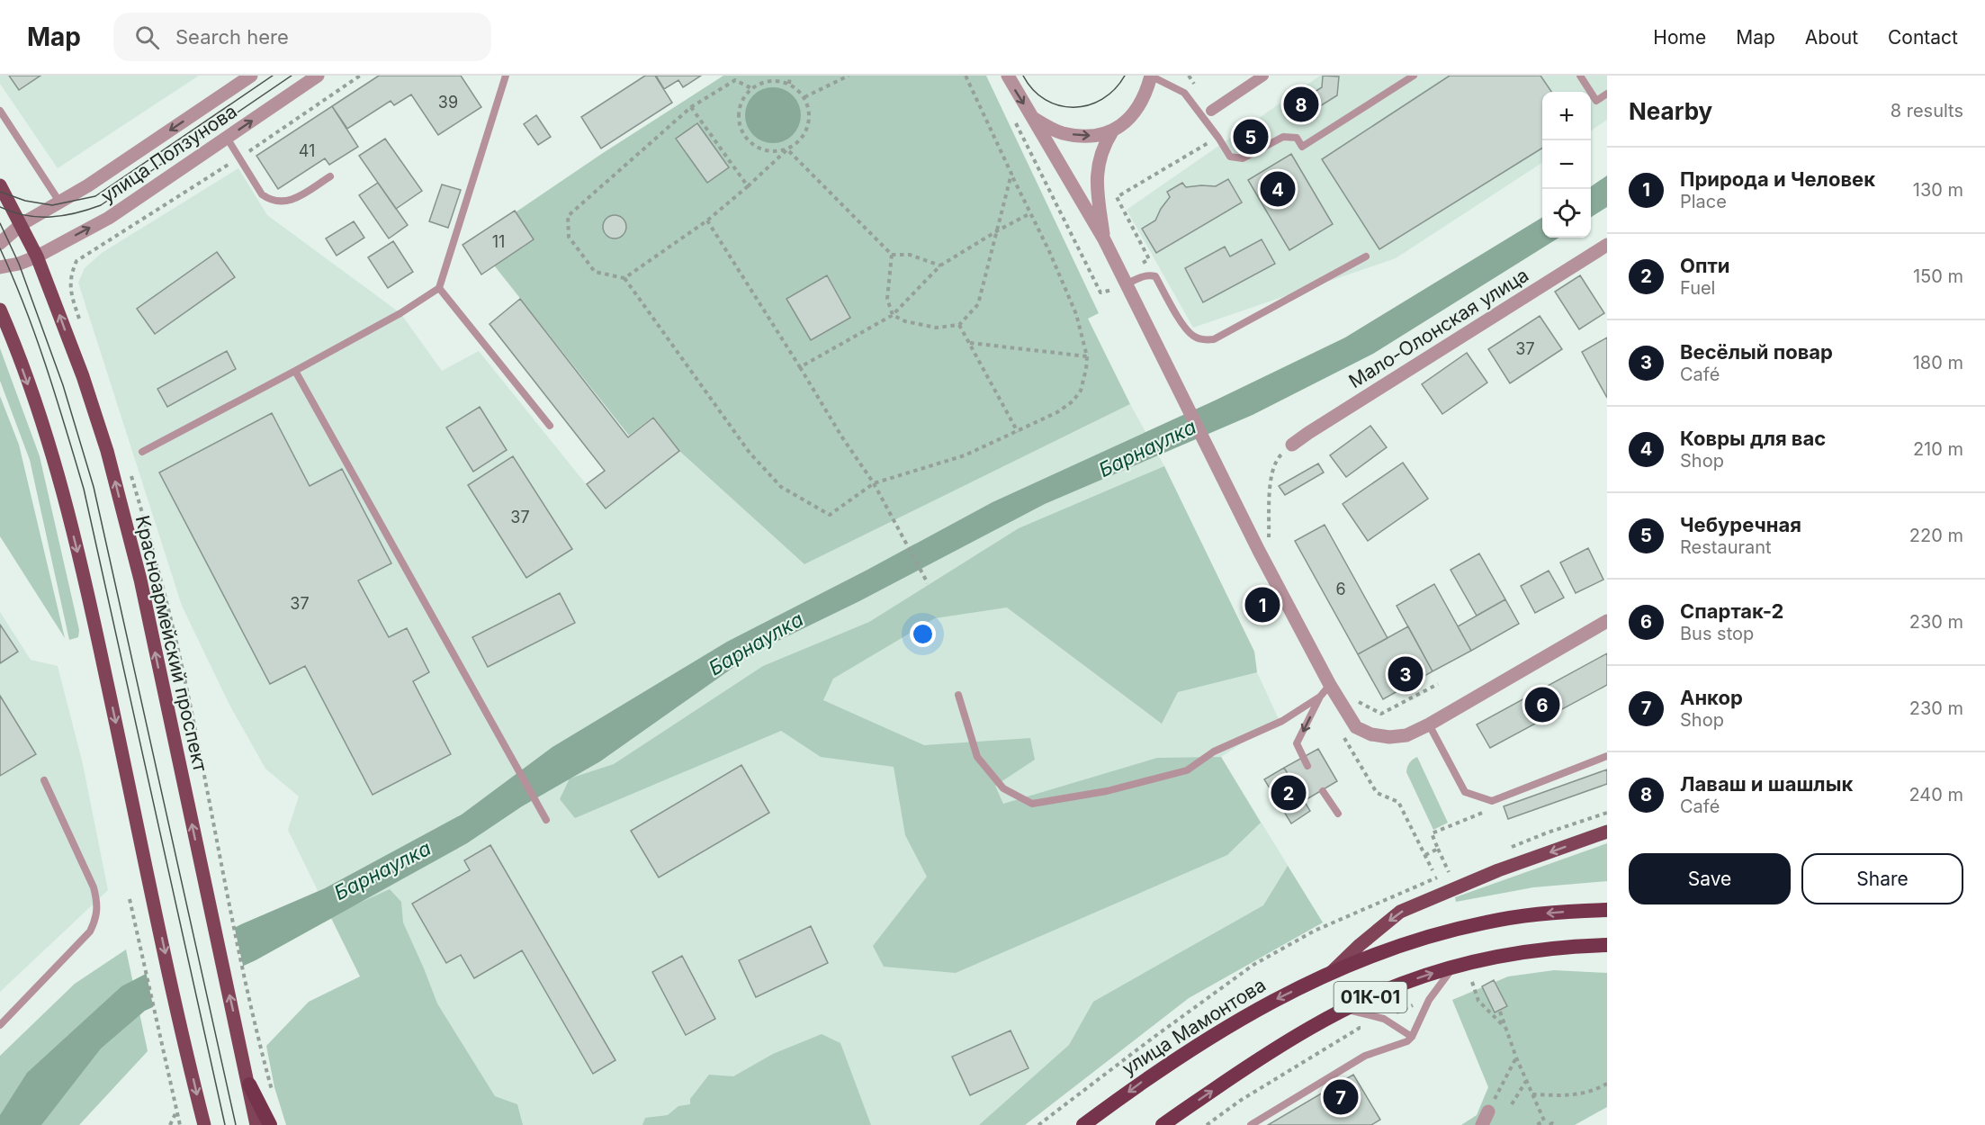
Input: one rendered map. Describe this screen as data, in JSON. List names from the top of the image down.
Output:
{
  "streets": {
    "highway": ["01К-01", "улица Мамонтова"],
    "main road": ["Красноармейский проспект"],
    "street": ["улица Ползунова", "Мало-Олонская улица"]
  },
  "crossings": [
    ["улица Ползунова", "Красноармейский проспект"],
    ["01К-01", "улица Мамонтова"]
  ],
  "water": ["Барнаулка"],
  "house_numbers": [
    "39",
    "41",
    "11",
    "37",
    "37",
    "6",
    "37"
  ],
  "page": {
    "header": "Map",
    "search": "Search here",
    "nav": [
      "Home",
      "Map",
      "About",
      "Contact"
    ],
    "heading": ["Nearby", "8 results"],
    "pins": [
      "8",
      "5",
      "4",
      "1",
      "3",
      "6",
      "2",
      "7"
    ],
    "map_buttons": ["+", "−"],
    "list": [
      {
        "mark": "1",
        "name": "Природа и Человек",
        "note": "Place",
        "value": "130 m"
      },
      {
        "mark": "2",
        "name": "Опти",
        "note": "Fuel",
        "value": "150 m"
      },
      {
        "mark": "3",
        "name": "Весёлый повар",
        "note": "Café",
        "value": "180 m"
      },
      {
        "mark": "4",
        "name": "Ковры для вас",
        "note": "Shop",
        "value": "210 m"
      },
      {
        "mark": "5",
        "name": "Чебуречная",
        "note": "Restaurant",
        "value": "220 m"
      },
      {
        "mark": "6",
        "name": "Спартак-2",
        "note": "Bus stop",
        "value": "230 m"
      },
      {
        "mark": "7",
        "name": "Анкор",
        "note": "Shop",
        "value": "230 m"
      },
      {
        "mark": "8",
        "name": "Лаваш и шашлык",
        "note": "Café",
        "value": "240 m"
      }
    ],
    "buttons": ["Save", "Share"]
  }
}
